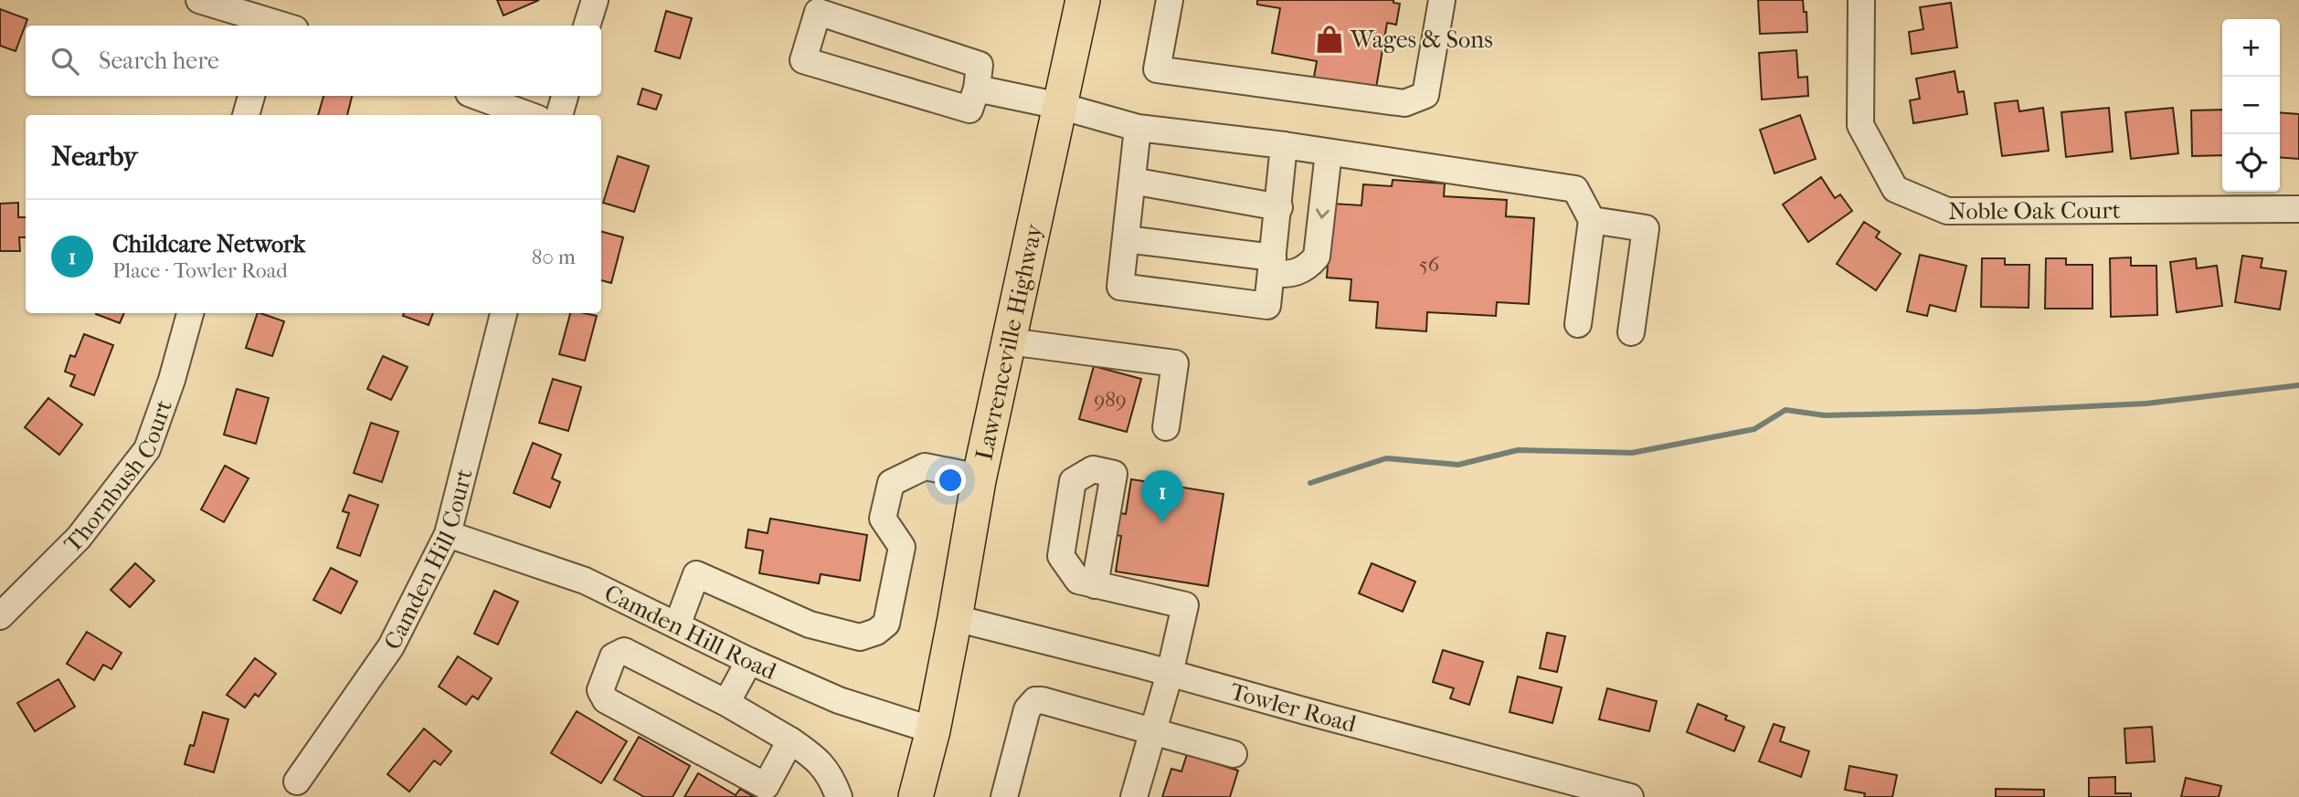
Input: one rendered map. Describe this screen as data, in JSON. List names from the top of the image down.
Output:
{
  "streets": {
    "main road": ["Lawrenceville Highway"],
    "street": [
      "Noble Oak Court",
      "Thornbush Court",
      "Camden Hill Court",
      "Camden Hill Road",
      "Towler Road"
    ]
  },
  "crossings": [
    ["Lawrenceville Highway", "Camden Hill Road"],
    ["Lawrenceville Highway", "Towler Road"],
    ["Camden Hill Court", "Camden Hill Road"]
  ],
  "places": {
    "shop": ["Wages & Sons"]
  },
  "house_numbers": ["56", "989"],
  "page": {
    "map_buttons": ["+", "−"],
    "search": "Search here",
    "heading": "Nearby",
    "list": [
      {
        "mark": "1",
        "name": "Childcare Network",
        "note": "Place · Towler Road",
        "value": "80 m"
      }
    ],
    "pins": "1"
  }
}
